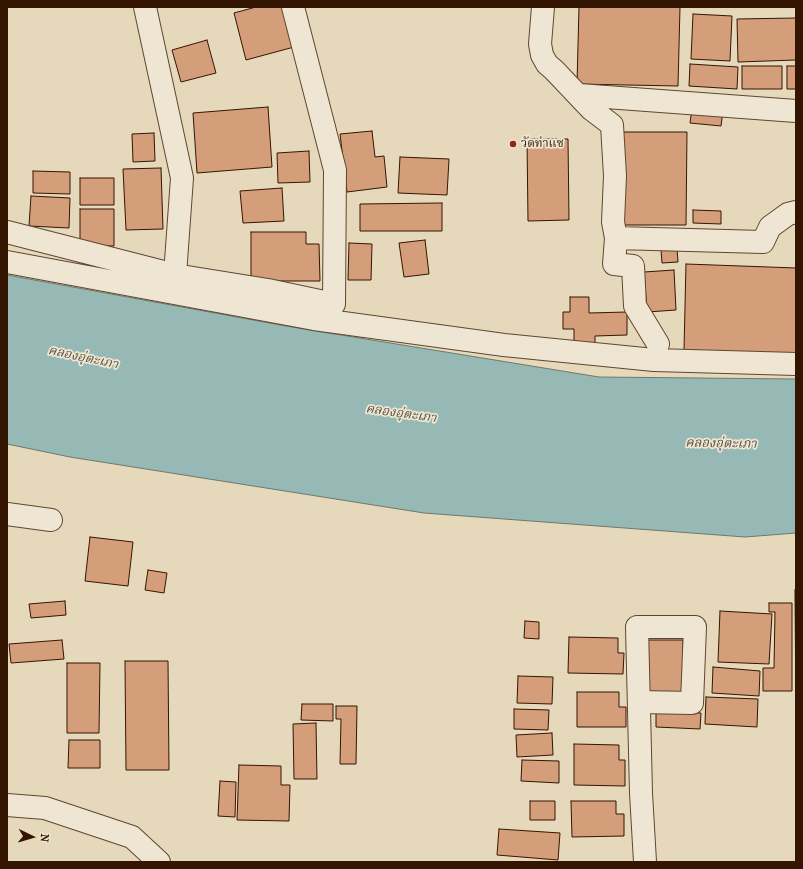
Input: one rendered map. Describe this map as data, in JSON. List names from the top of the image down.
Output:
{
  "water": ["คลองอุ่ตะเภา"],
  "places": ["วัดท่าแซ"],
  "north": "right"
}
